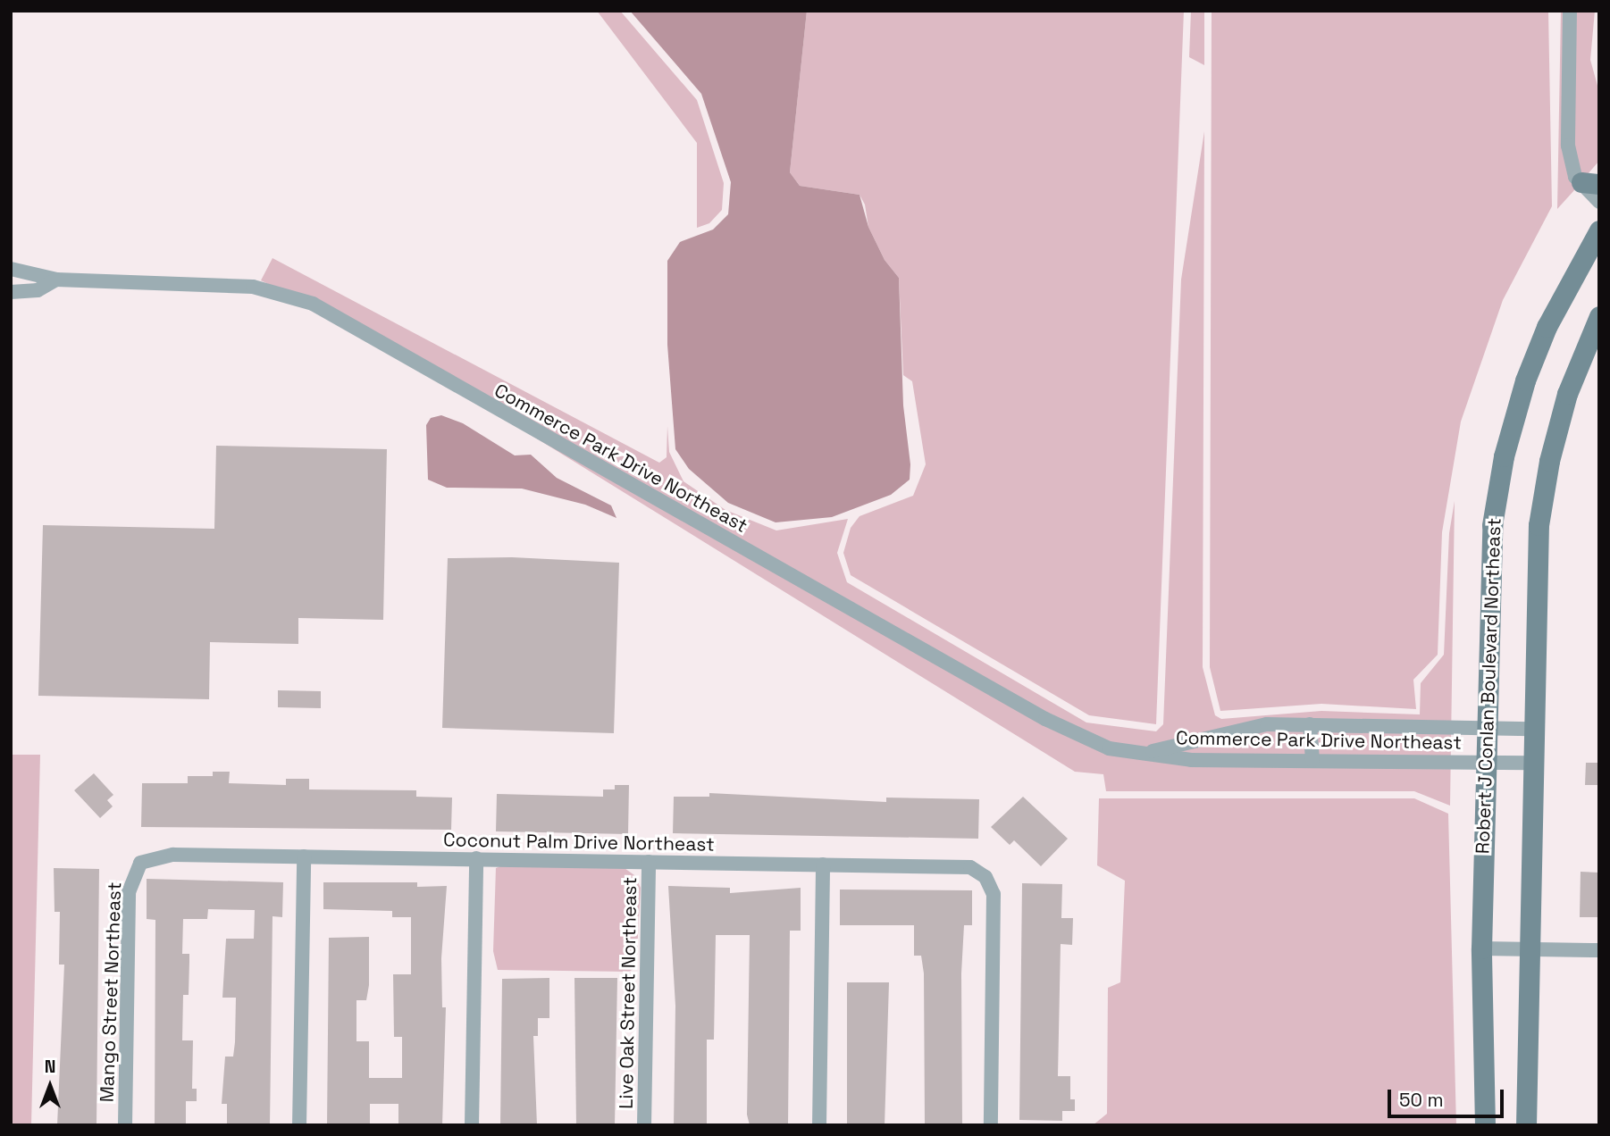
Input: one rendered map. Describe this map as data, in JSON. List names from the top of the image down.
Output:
{
  "streets": {
    "main road": ["Robert J Conlan Boulevard Northeast"],
    "street": [
      "Commerce Park Drive Northeast",
      "Coconut Palm Drive Northeast",
      "Mango Street Northeast",
      "Live Oak Street Northeast"
    ]
  },
  "crossings": [
    ["Commerce Park Drive Northeast", "Robert J Conlan Boulevard Northeast"],
    ["Coconut Palm Drive Northeast", "Mango Street Northeast"],
    ["Coconut Palm Drive Northeast", "Live Oak Street Northeast"]
  ],
  "scale_bar": "50 m",
  "north": "top"
}
